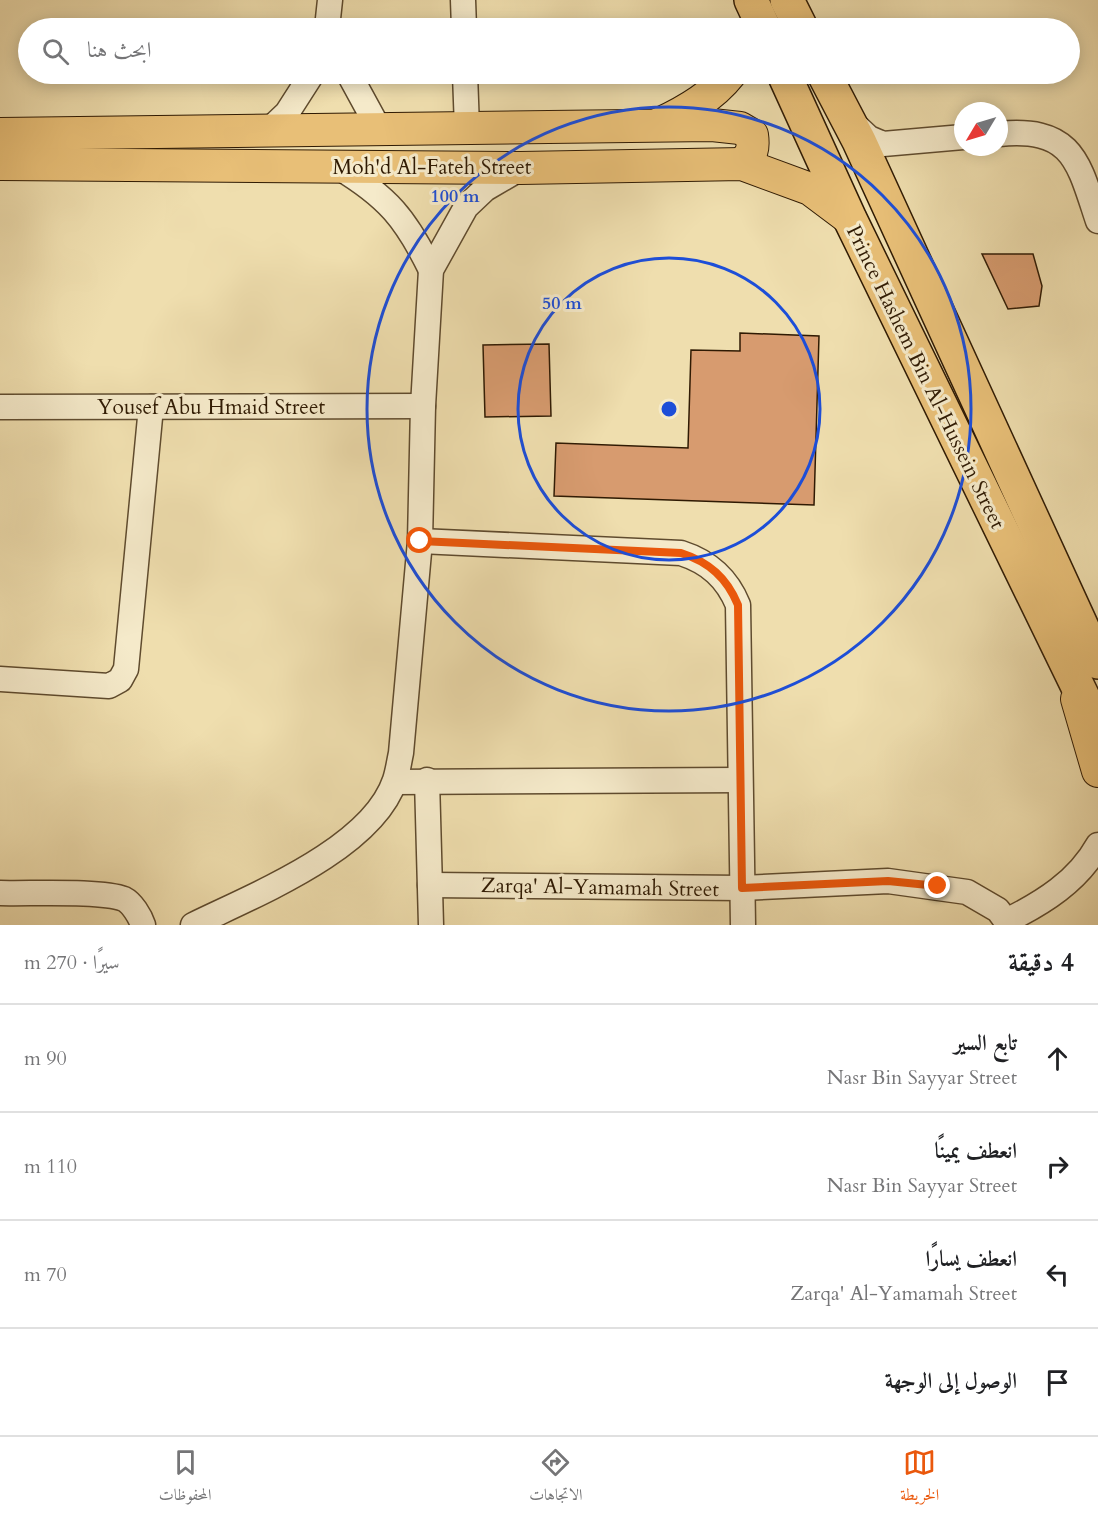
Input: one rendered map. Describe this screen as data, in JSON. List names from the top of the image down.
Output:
{
  "streets": {
    "highway": ["Prince Hashem Bin Al-Hussein Street"],
    "main road": ["Moh'd Al-Fateh Street"],
    "street": ["Yousef Abu Hmaid Street", "Zarqa' Al-Yamamah Street"]
  },
  "crossings": [
    ["Moh'd Al-Fateh Street", "Prince Hashem Bin Al-Hussein Street"]
  ],
  "north": "bottom left",
  "page": {
    "search": "ابحث هنا",
    "heading": ["4 دقيقة", "سيرًا · 270 m"],
    "list": [
      ["تابع السير", "Nasr Bin Sayyar Street", "90 m"],
      ["انعطف يمينًا", "Nasr Bin Sayyar Street", "110 m"],
      ["انعطف يسارًا", "Zarqa' Al-Yamamah Street", "70 m"],
      "الوصول إلى الوجهة"
    ],
    "nav": ["الخريطة", "الاتجاهات", "المحفوظات"]
  },
  "rings": ["100 m", "50 m"]
}
